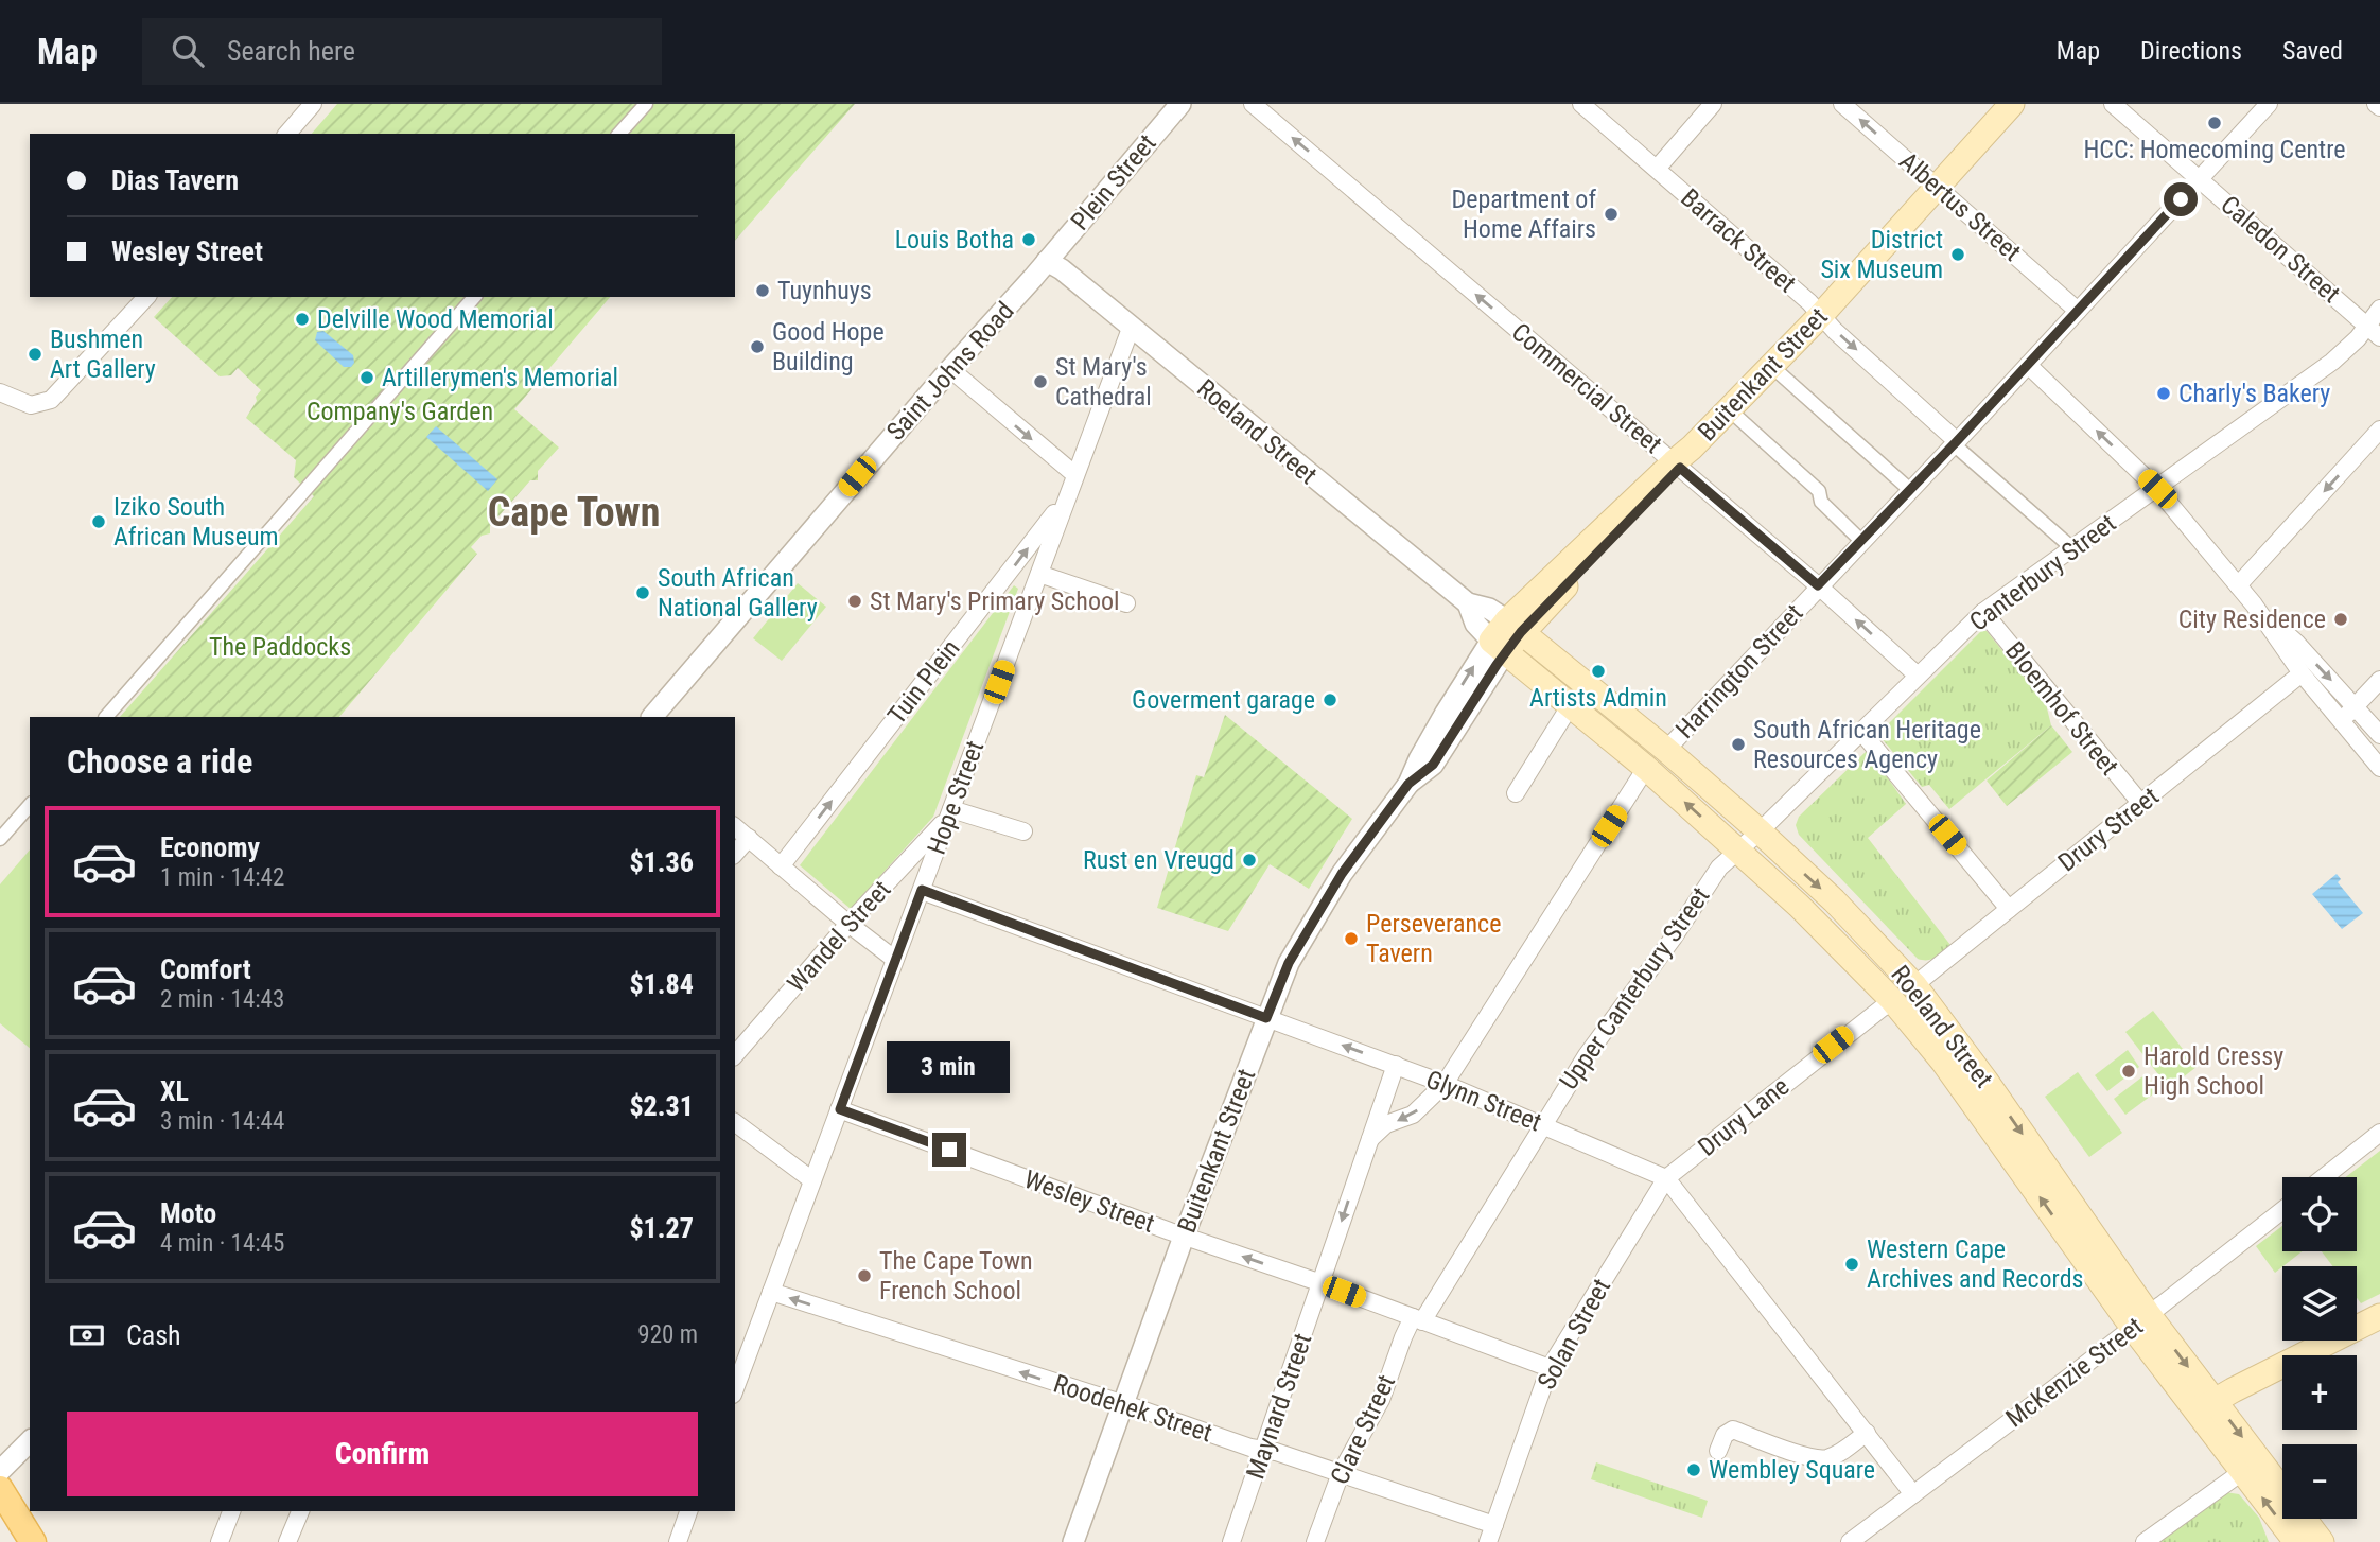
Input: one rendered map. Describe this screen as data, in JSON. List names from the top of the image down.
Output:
{
  "streets": {
    "main road": ["Buitenkant Street", "Roeland Street"],
    "street": [
      "Plein Street",
      "Albertus Street",
      "Barrack Street",
      "Caledon Street",
      "Saint Johns Road",
      "Commercial Street",
      "Canterbury Street",
      "Harrington Street",
      "Tuin Plein",
      "Bloemhof Street",
      "Hope Street",
      "Drury Street",
      "Wandel Street",
      "Upper Canterbury Street",
      "Glynn Street",
      "Drury Lane",
      "Wesley Street",
      "Solan Street",
      "McKenzie Street",
      "Maynard Street",
      "Roodehek Street",
      "Clare Street"
    ]
  },
  "crossings": [
    ["Plein Street", "Saint Johns Road"],
    ["Plein Street", "Roeland Street"],
    ["Albertus Street", "Buitenkant Street"],
    ["Albertus Street", "Harrington Street"],
    ["Barrack Street", "Buitenkant Street"],
    ["Barrack Street", "Canterbury Street"],
    ["Barrack Street", "Harrington Street"],
    ["Caledon Street", "Canterbury Street"],
    ["Caledon Street", "Harrington Street"],
    ["Saint Johns Road", "Roeland Street"],
    ["Buitenkant Street", "Commercial Street"],
    ["Buitenkant Street", "Roeland Street"],
    ["Buitenkant Street", "Glynn Street"],
    ["Buitenkant Street", "Wesley Street"],
    ["Buitenkant Street", "Roodehek Street"],
    ["Commercial Street", "Canterbury Street"],
    ["Commercial Street", "Harrington Street"],
    ["Roeland Street", "Canterbury Street"],
    ["Roeland Street", "Harrington Street"],
    ["Roeland Street", "Hope Street"],
    ["Roeland Street", "Drury Street"],
    ["Roeland Street", "Upper Canterbury Street"],
    ["Roeland Street", "Drury Lane"],
    ["Roeland Street", "McKenzie Street"],
    ["Canterbury Street", "Bloemhof Street"],
    ["Canterbury Street", "Upper Canterbury Street"],
    ["Tuin Plein", "Hope Street"],
    ["Bloemhof Street", "Drury Street"],
    ["Hope Street", "Wandel Street"],
    ["Hope Street", "Glynn Street"],
    ["Hope Street", "Wesley Street"],
    ["Hope Street", "Roodehek Street"],
    ["Upper Canterbury Street", "Glynn Street"],
    ["Upper Canterbury Street", "Wesley Street"],
    ["Upper Canterbury Street", "Clare Street"],
    ["Glynn Street", "Drury Lane"],
    ["Glynn Street", "Solan Street"],
    ["Glynn Street", "McKenzie Street"],
    ["Glynn Street", "Maynard Street"],
    ["Drury Lane", "Solan Street"],
    ["Wesley Street", "Solan Street"],
    ["Wesley Street", "Maynard Street"],
    ["Wesley Street", "Clare Street"],
    ["Solan Street", "Roodehek Street"],
    ["Maynard Street", "Roodehek Street"],
    ["Roodehek Street", "Clare Street"]
  ],
  "one_way": [
    "Albertus Street",
    "Commercial Street",
    "Tuin Plein",
    "Roodehek Street"
  ],
  "districts": ["Cape Town"],
  "parks": ["Company's Garden", "The Paddocks"],
  "places": [
    "HCC: Homecoming Centre",
    "Department of Home Affairs",
    "Louis Botha",
    "District Six Museum",
    "Tuynhuys",
    "Delville Wood Memorial",
    "Good Hope Building",
    "Bushmen Art Gallery",
    "Artillerymen's Memorial",
    "St Mary's Cathedral",
    "Charly's Bakery",
    "Iziko South African Museum",
    "South African National Gallery",
    "St Mary's Primary School",
    "City Residence",
    "Artists Admin",
    "Goverment garage",
    "South African Heritage Resources Agency",
    "Rust en Vreugd",
    "Perseverance Tavern",
    "Harold Cressy High School",
    "Western Cape Archives and Records",
    "The Cape Town French School",
    "Wembley Square"
  ],
  "page": {
    "header": "Map",
    "search": "Search here",
    "nav": ["Map", "Directions", "Saved"],
    "banner": ["Dias Tavern", "Wesley Street"],
    "heading": "Choose a ride",
    "list": [
      {
        "name": "Economy",
        "note": "1 min · 14:42",
        "value": "$1.36"
      },
      {
        "name": "Comfort",
        "note": "2 min · 14:43",
        "value": "$1.84"
      },
      {
        "name": "XL",
        "note": "3 min · 14:44",
        "value": "$2.31"
      },
      {
        "name": "Moto",
        "note": "4 min · 14:45",
        "value": "$1.27"
      }
    ],
    "bubble": "3 min",
    "map_buttons": ["+", "−"],
    "pay": ["Cash", "920 m"],
    "buttons": "Confirm"
  }
}
